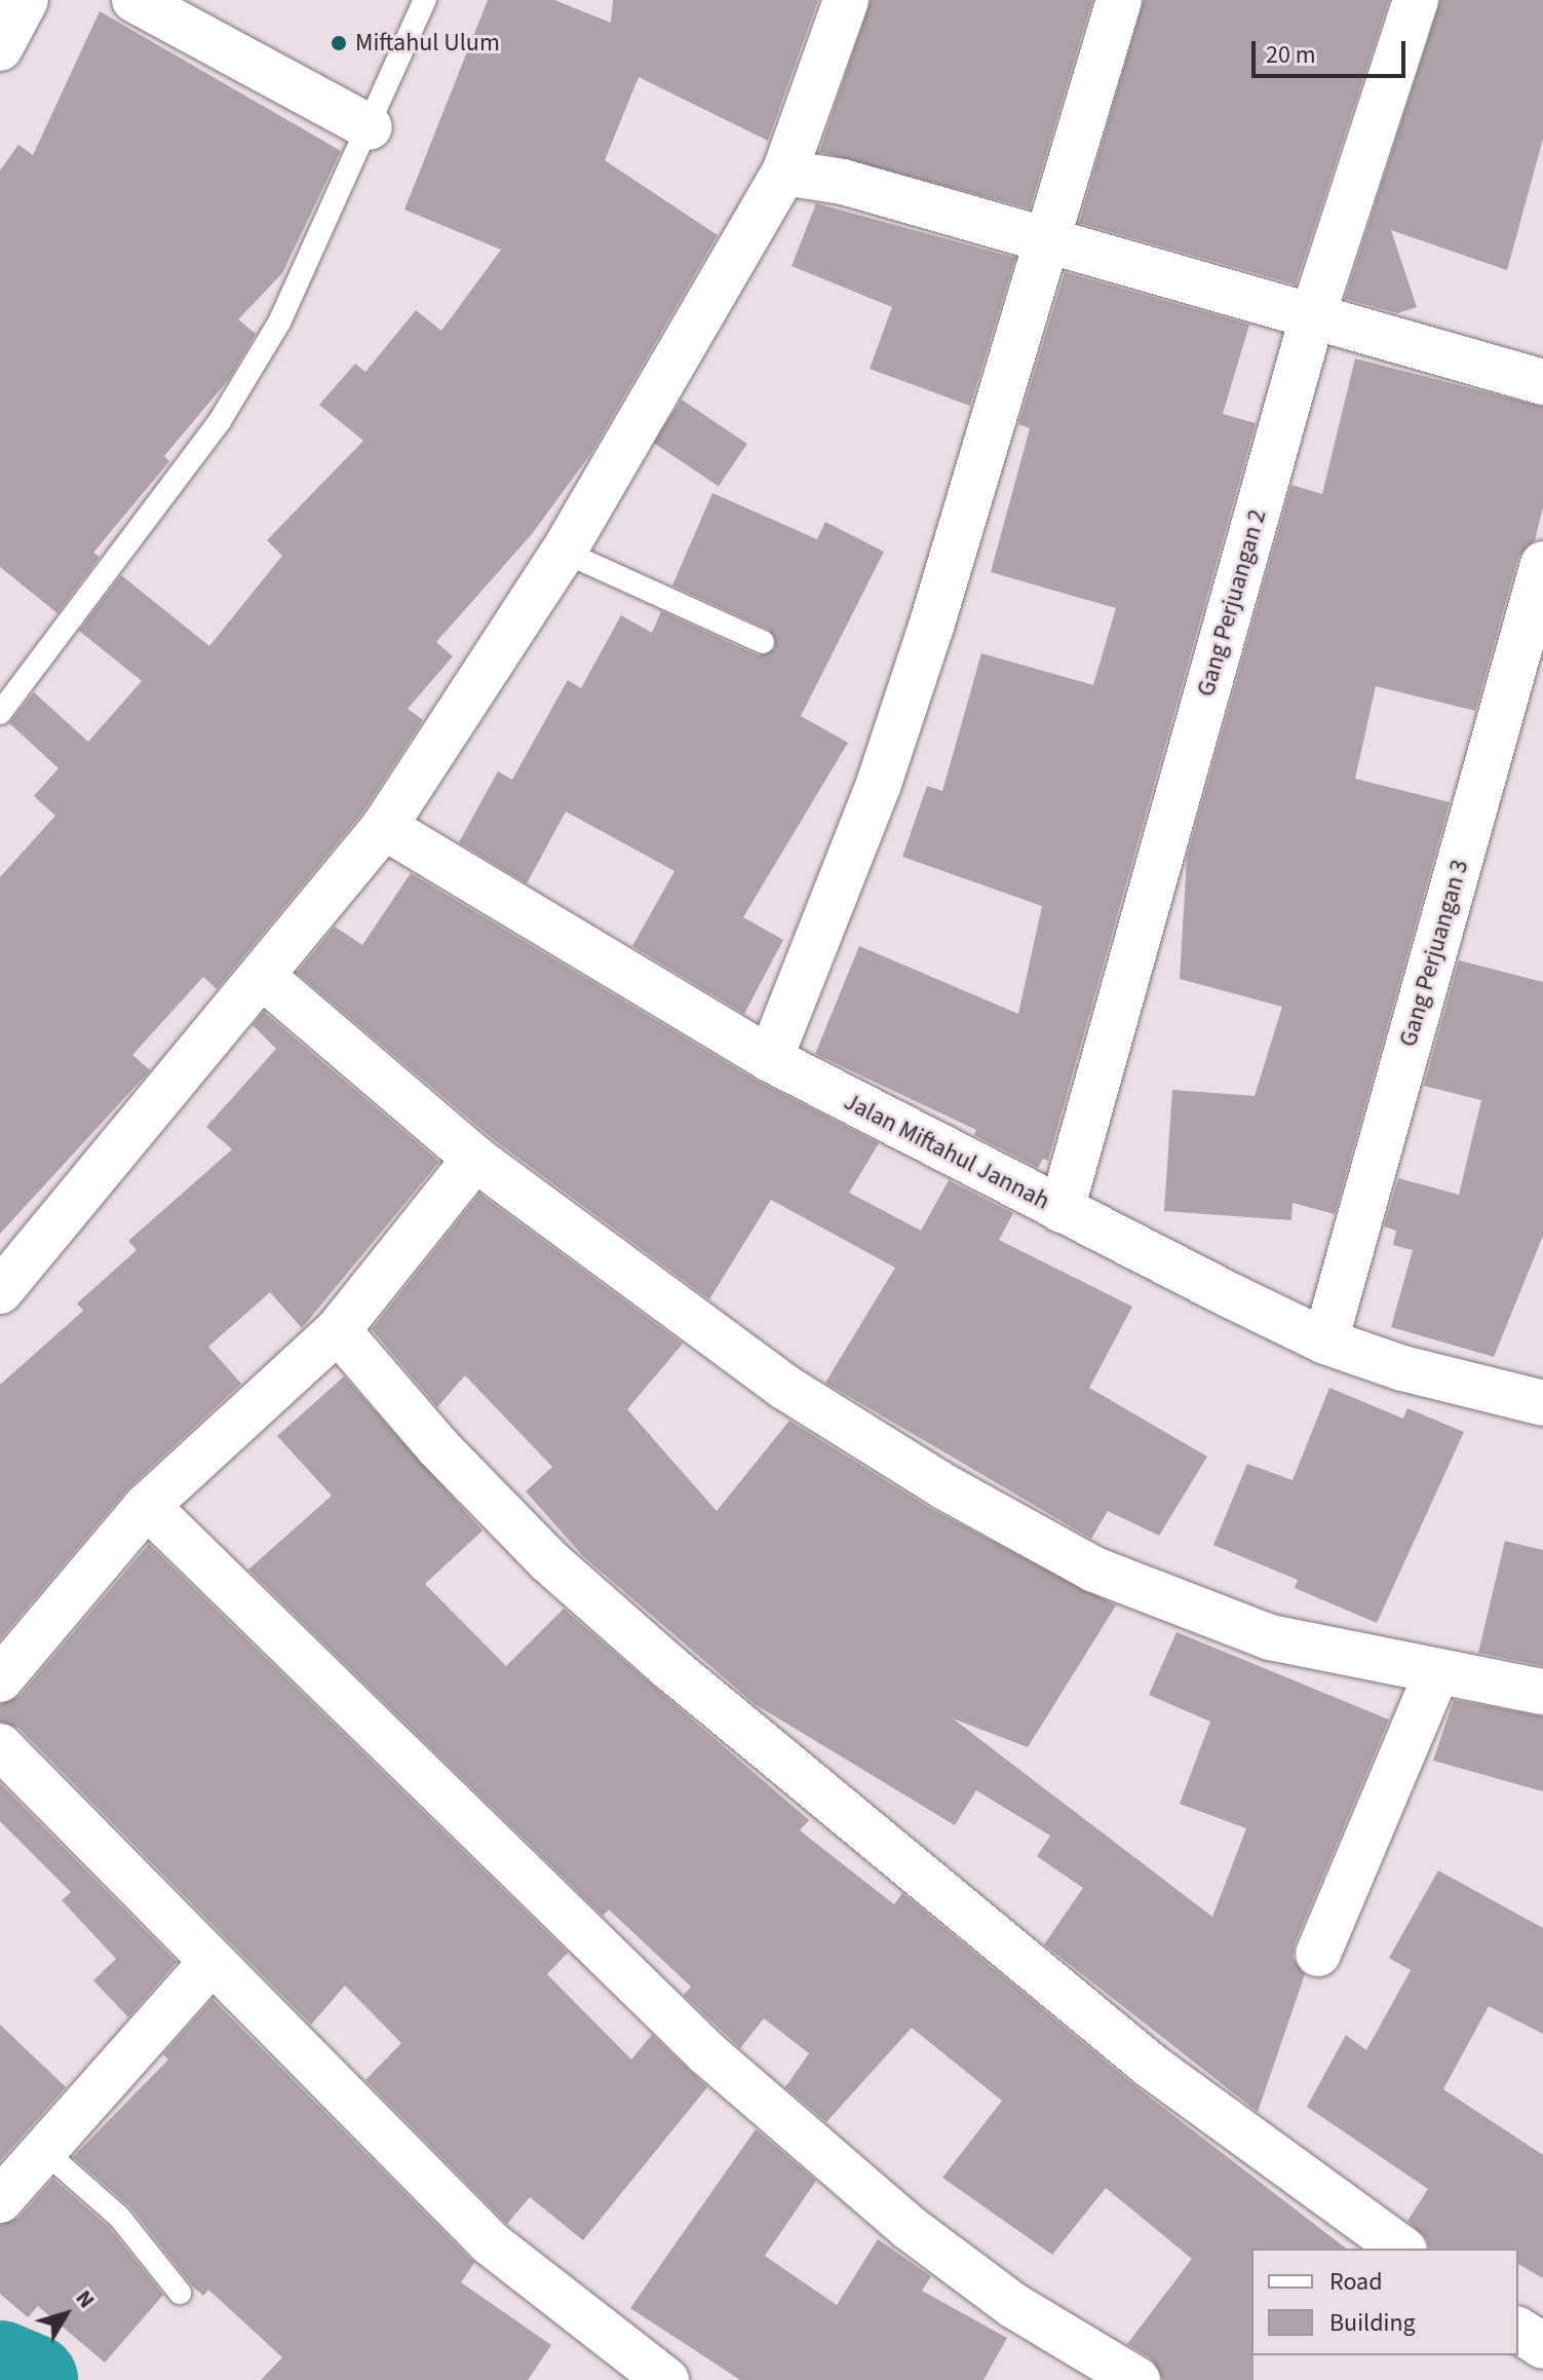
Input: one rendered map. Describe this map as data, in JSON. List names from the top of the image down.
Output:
{
  "streets": {
    "street": ["Gang Perjuangan 2", "Gang Perjuangan 3", "Jalan Miftahul Jannah"]
  },
  "crossings": [
    ["Gang Perjuangan 2", "Jalan Miftahul Jannah"],
    ["Gang Perjuangan 3", "Jalan Miftahul Jannah"]
  ],
  "places": ["Miftahul Ulum"],
  "legend": ["Road", "Building"],
  "scale_bar": "20 m",
  "north": "top right"
}
